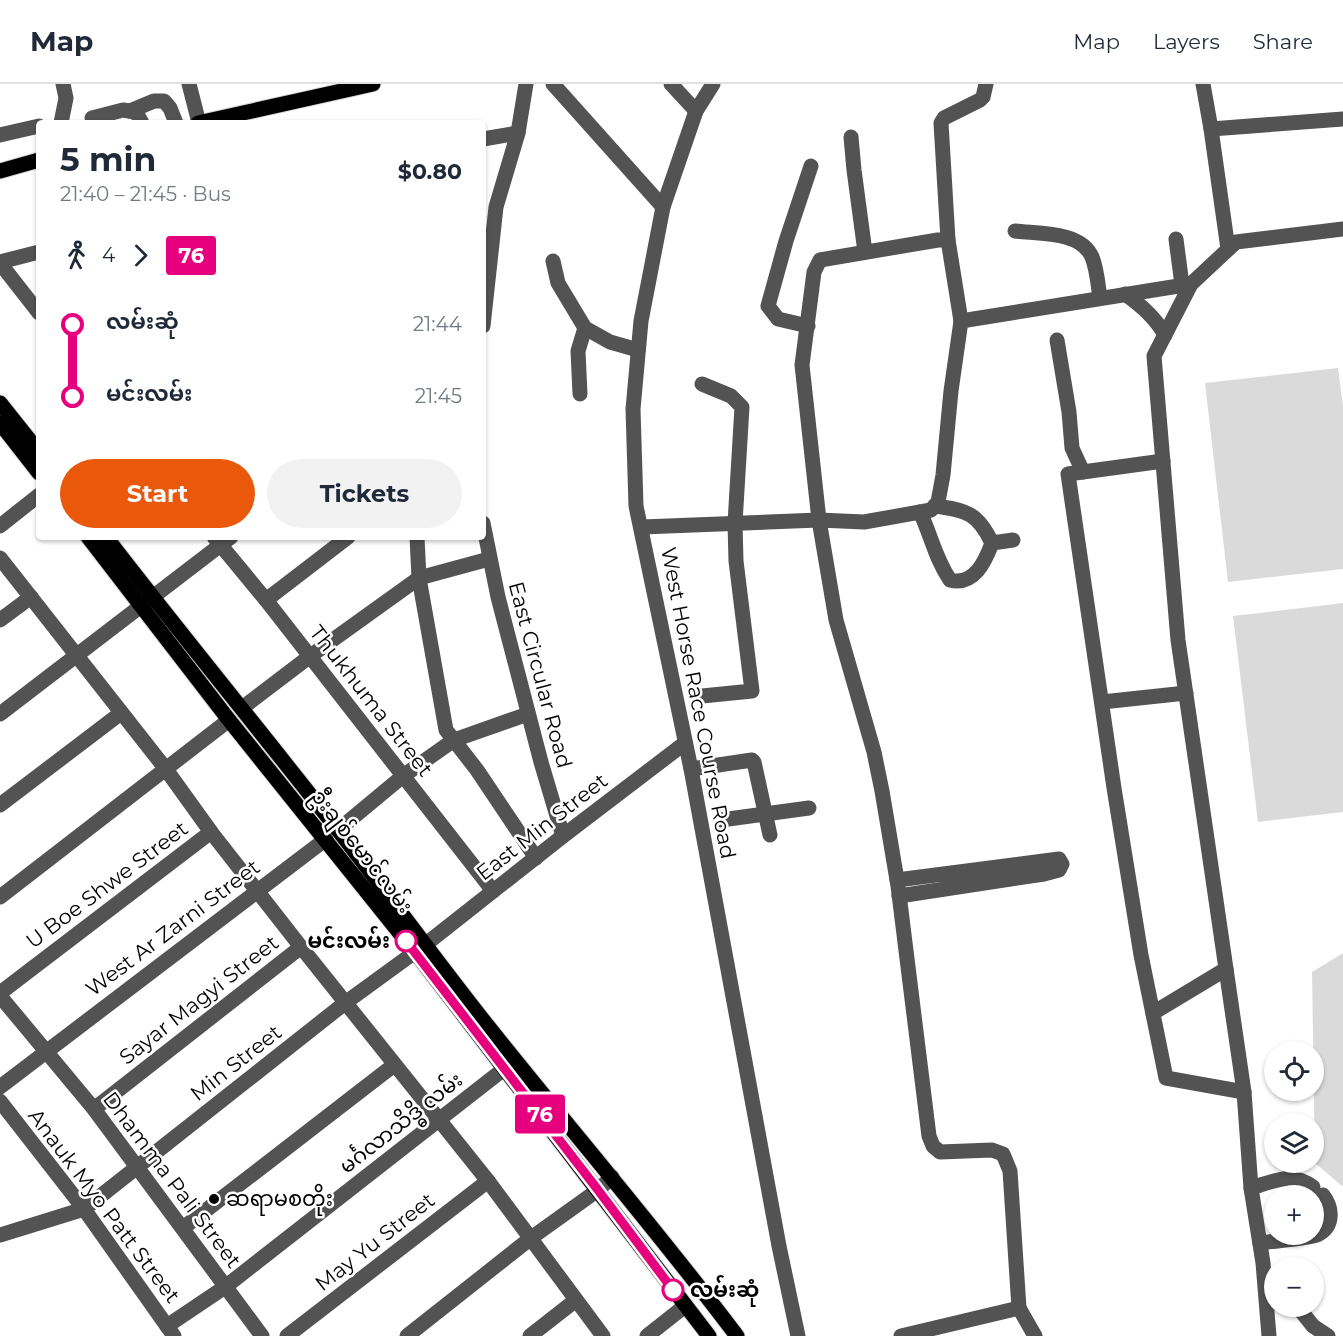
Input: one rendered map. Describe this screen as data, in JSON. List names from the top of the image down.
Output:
{
  "streets": {
    "main road": ["ဦးချစ်မောင်လမ်း"],
    "street": [
      "East Circular Road",
      "Thukhuma Street",
      "West Horse Race Course Road",
      "East Min Street",
      "U Boe Shwe Street",
      "West Ar Zarni Street",
      "Sayar Magyi Street",
      "Min Street",
      "မင်္ဂလာသိဒ္ဓိ လမ်း",
      "Dhamma Pali Street",
      "Anauk Myo Patt Street",
      "May Yu Street"
    ]
  },
  "crossings": [
    ["East Circular Road", "East Min Street"],
    ["East Circular Road", "West Ar Zarni Street"],
    ["Thukhuma Street", "East Min Street"],
    ["Thukhuma Street", "West Ar Zarni Street"],
    ["West Horse Race Course Road", "East Min Street"],
    ["East Min Street", "ဦးချစ်မောင်လမ်း"],
    ["East Min Street", "Min Street"],
    ["ဦးချစ်မောင်လမ်း", "West Ar Zarni Street"],
    ["ဦးချစ်မောင်လမ်း", "Min Street"],
    ["ဦးချစ်မောင်လမ်း", "မင်္ဂလာသိဒ္ဓိ လမ်း"],
    ["U Boe Shwe Street", "Dhamma Pali Street"],
    ["West Ar Zarni Street", "Dhamma Pali Street"],
    ["Sayar Magyi Street", "Dhamma Pali Street"],
    ["Min Street", "Dhamma Pali Street"],
    ["Min Street", "Anauk Myo Patt Street"],
    ["မင်္ဂလာသိဒ္ဓိ လမ်း", "Dhamma Pali Street"],
    ["မင်္ဂလာသိဒ္ဓိ လမ်း", "Anauk Myo Patt Street"]
  ],
  "places": ["မင်းလမ်း", "ဆရာမစတိုး", "လမ်းဆုံ"],
  "lines": ["bus line 76"],
  "page": {
    "header": "Map",
    "nav": ["Map", "Layers", "Share"],
    "on_map": "76",
    "heading": ["5 min", "21:40 – 21:45 · Bus", "$0.80"],
    "legs": ["4", "76"],
    "list": [
      {
        "name": "လမ်းဆုံ",
        "value": "21:44"
      },
      {
        "name": "မင်းလမ်း",
        "value": "21:45"
      }
    ],
    "buttons": ["Start", "Tickets"],
    "map_buttons": ["+", "−"]
  }
}
